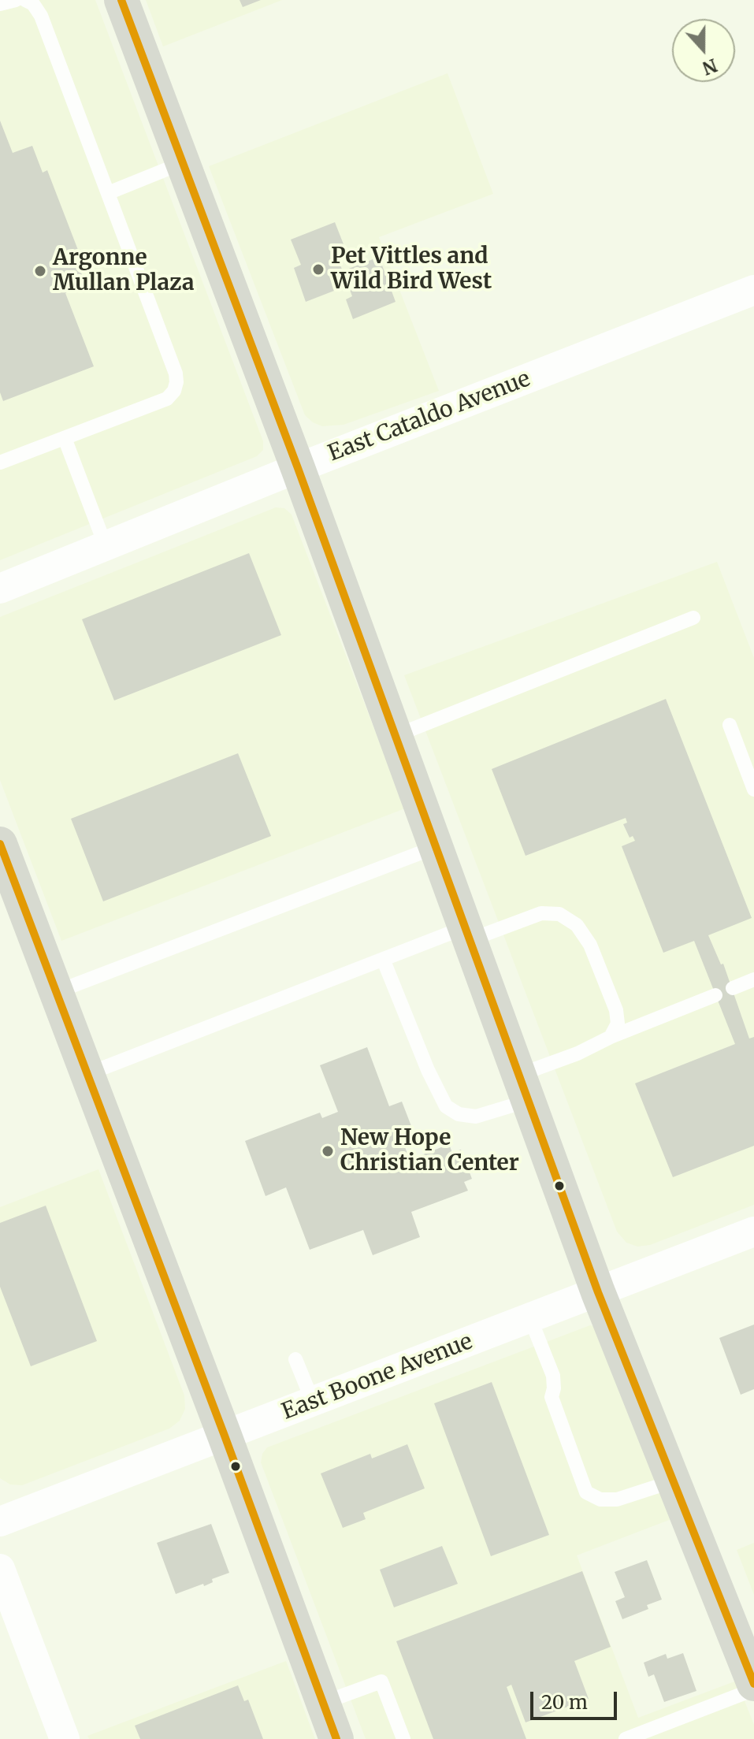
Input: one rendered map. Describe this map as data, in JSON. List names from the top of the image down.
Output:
{
  "streets": {
    "street": ["East Cataldo Avenue", "East Boone Avenue"]
  },
  "places": ["Pet Vittles and Wild Bird West", "Argonne Mullan Plaza", "New Hope Christian Center"],
  "scale_bar": "20 m",
  "north": "bottom"
}
